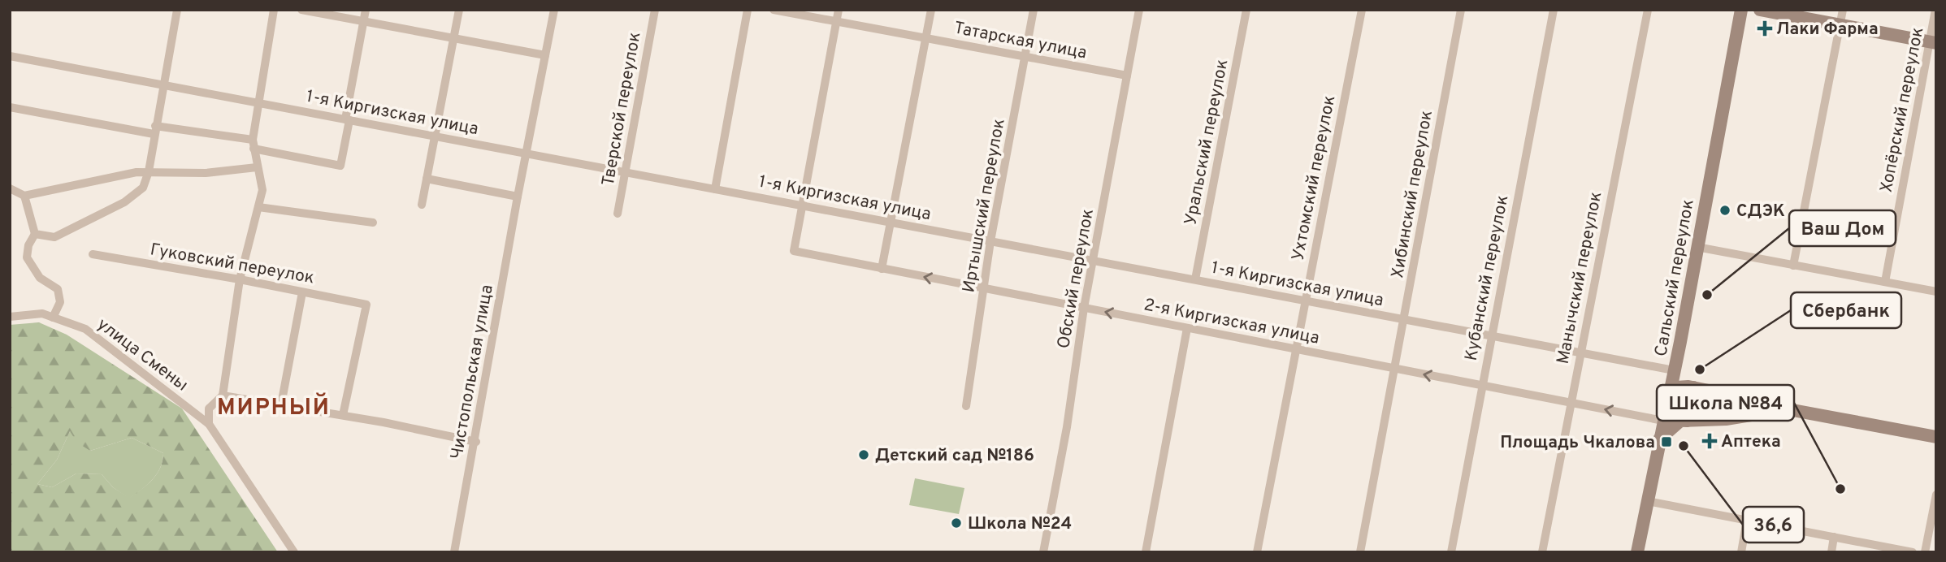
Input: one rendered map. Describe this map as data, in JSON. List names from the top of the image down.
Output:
{
  "streets": {
    "main road": ["Сальский переулок"],
    "street": [
      "Татарская улица",
      "Тверской переулок",
      "Хопёрский переулок",
      "1-я Киргизская улица",
      "Уральский переулок",
      "Ухтомский переулок",
      "Хибинский переулок",
      "Иртышский переулок",
      "Гуковский переулок",
      "Кубанский переулок",
      "Манычский переулок",
      "Обский переулок",
      "2-я Киргизская улица",
      "улица Смены",
      "Чистопольская улица"
    ]
  },
  "crossings": [
    ["Татарская улица", "Иртышский переулок"],
    ["Татарская улица", "Обский переулок"],
    ["Тверской переулок", "1-я Киргизская улица"],
    ["1-я Киргизская улица", "Уральский переулок"],
    ["1-я Киргизская улица", "Ухтомский переулок"],
    ["1-я Киргизская улица", "Хибинский переулок"],
    ["1-я Киргизская улица", "Иртышский переулок"],
    ["1-я Киргизская улица", "Кубанский переулок"],
    ["1-я Киргизская улица", "Манычский переулок"],
    ["1-я Киргизская улица", "Сальский переулок"],
    ["1-я Киргизская улица", "Обский переулок"],
    ["1-я Киргизская улица", "2-я Киргизская улица"],
    ["1-я Киргизская улица", "Чистопольская улица"],
    ["Ухтомский переулок", "2-я Киргизская улица"],
    ["Хибинский переулок", "2-я Киргизская улица"],
    ["Иртышский переулок", "2-я Киргизская улица"],
    ["Кубанский переулок", "2-я Киргизская улица"],
    ["Манычский переулок", "2-я Киргизская улица"],
    ["Сальский переулок", "2-я Киргизская улица"],
    ["Обский переулок", "2-я Киргизская улица"]
  ],
  "one_way": ["2-я Киргизская улица"],
  "districts": ["МИРНЫЙ"],
  "places": {
    "health": ["Лаки Фарма", "Аптека"],
    "other": [
      "СДЭК",
      "Ваш Дом",
      "Сбербанк",
      "36,6",
      "Детский сад №186",
      "Школа №84",
      "Школа №24"
    ],
    "transit": ["Площадь Чкалова"]
  }
}
